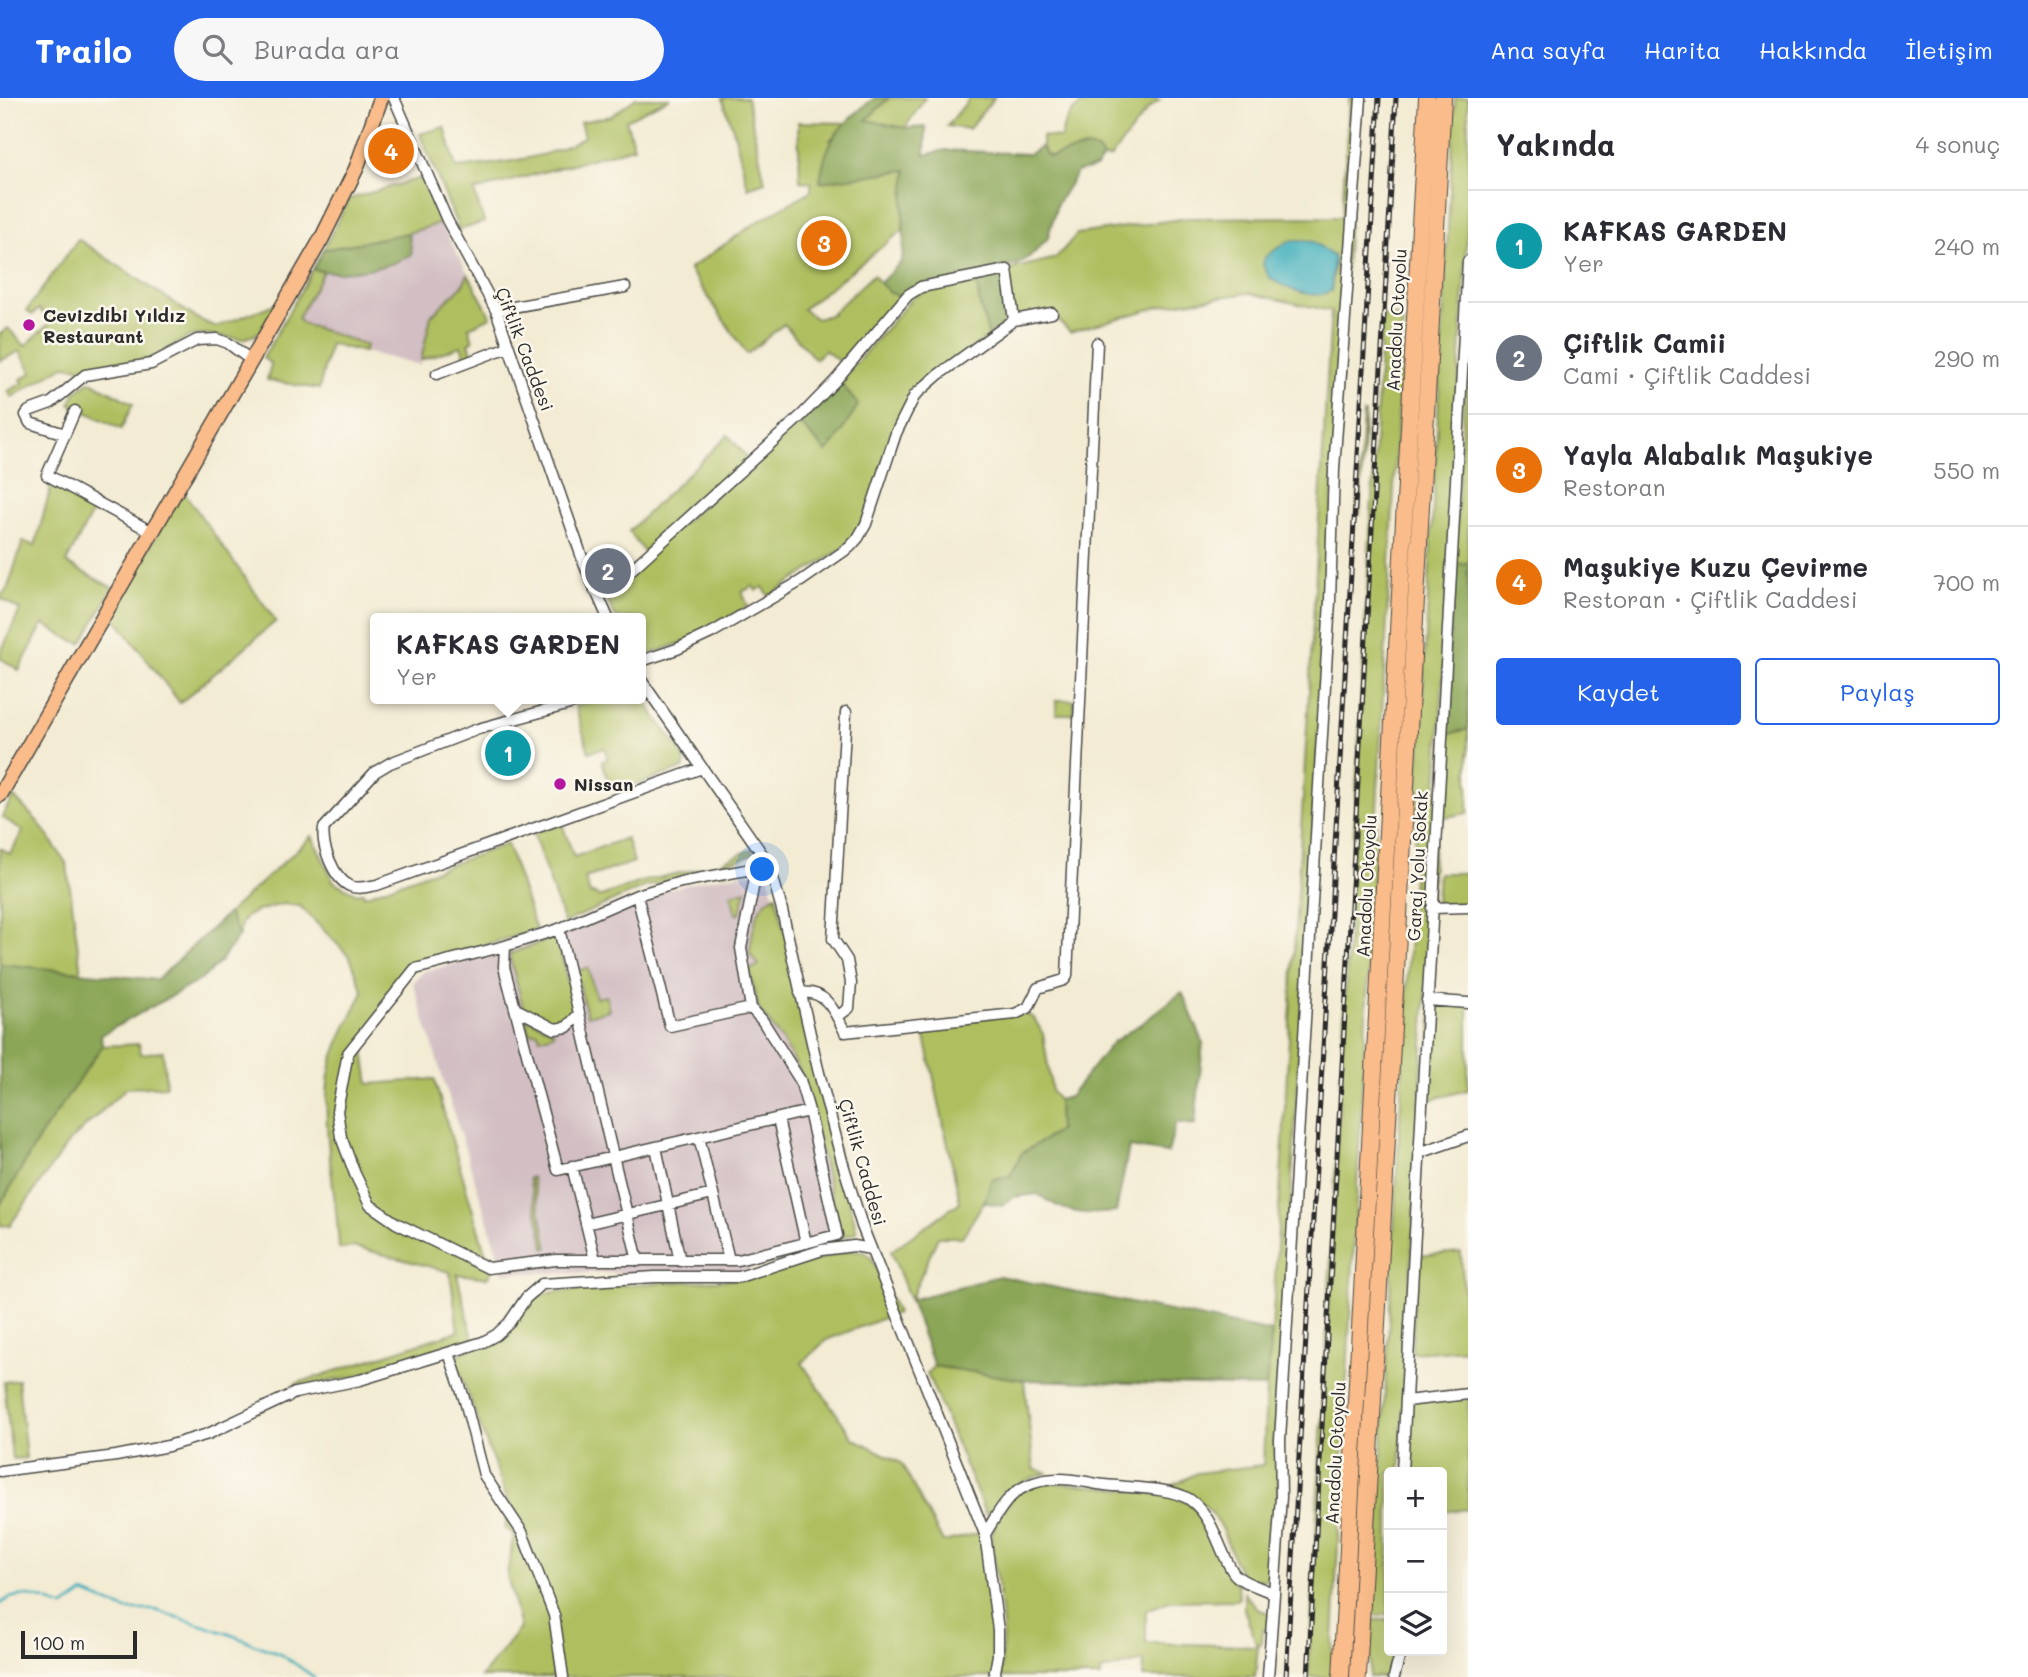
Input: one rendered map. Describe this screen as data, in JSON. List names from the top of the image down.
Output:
{
  "streets": {
    "highway": ["Anadolu Otoyolu"],
    "street": ["Çiftlik Caddesi", "Garaj Yolu Sokak"]
  },
  "places": ["Cevizdibi Yıldız Restaurant", "Nissan"],
  "scale_bar": "100 m",
  "page": {
    "header": "Trailo",
    "search": "Burada ara",
    "nav": [
      "Ana sayfa",
      "Harita",
      "Hakkında",
      "İletişim"
    ],
    "heading": ["Yakında", "4 sonuç"],
    "pins": [
      "4",
      "3",
      "2",
      "1"
    ],
    "list": [
      {
        "mark": "1",
        "name": "KAFKAS GARDEN",
        "note": "Yer",
        "value": "240 m"
      },
      {
        "mark": "2",
        "name": "Çiftlik Camii",
        "note": "Cami · Çiftlik Caddesi",
        "value": "290 m"
      },
      {
        "mark": "3",
        "name": "Yayla Alabalık Maşukiye",
        "note": "Restoran",
        "value": "550 m"
      },
      {
        "mark": "4",
        "name": "Maşukiye Kuzu Çevirme",
        "note": "Restoran · Çiftlik Caddesi",
        "value": "700 m"
      }
    ],
    "popup": ["KAFKAS GARDEN", "Yer"],
    "buttons": ["Kaydet", "Paylaş"],
    "map_buttons": ["+", "−"],
    "scale": "100 m"
  }
}
